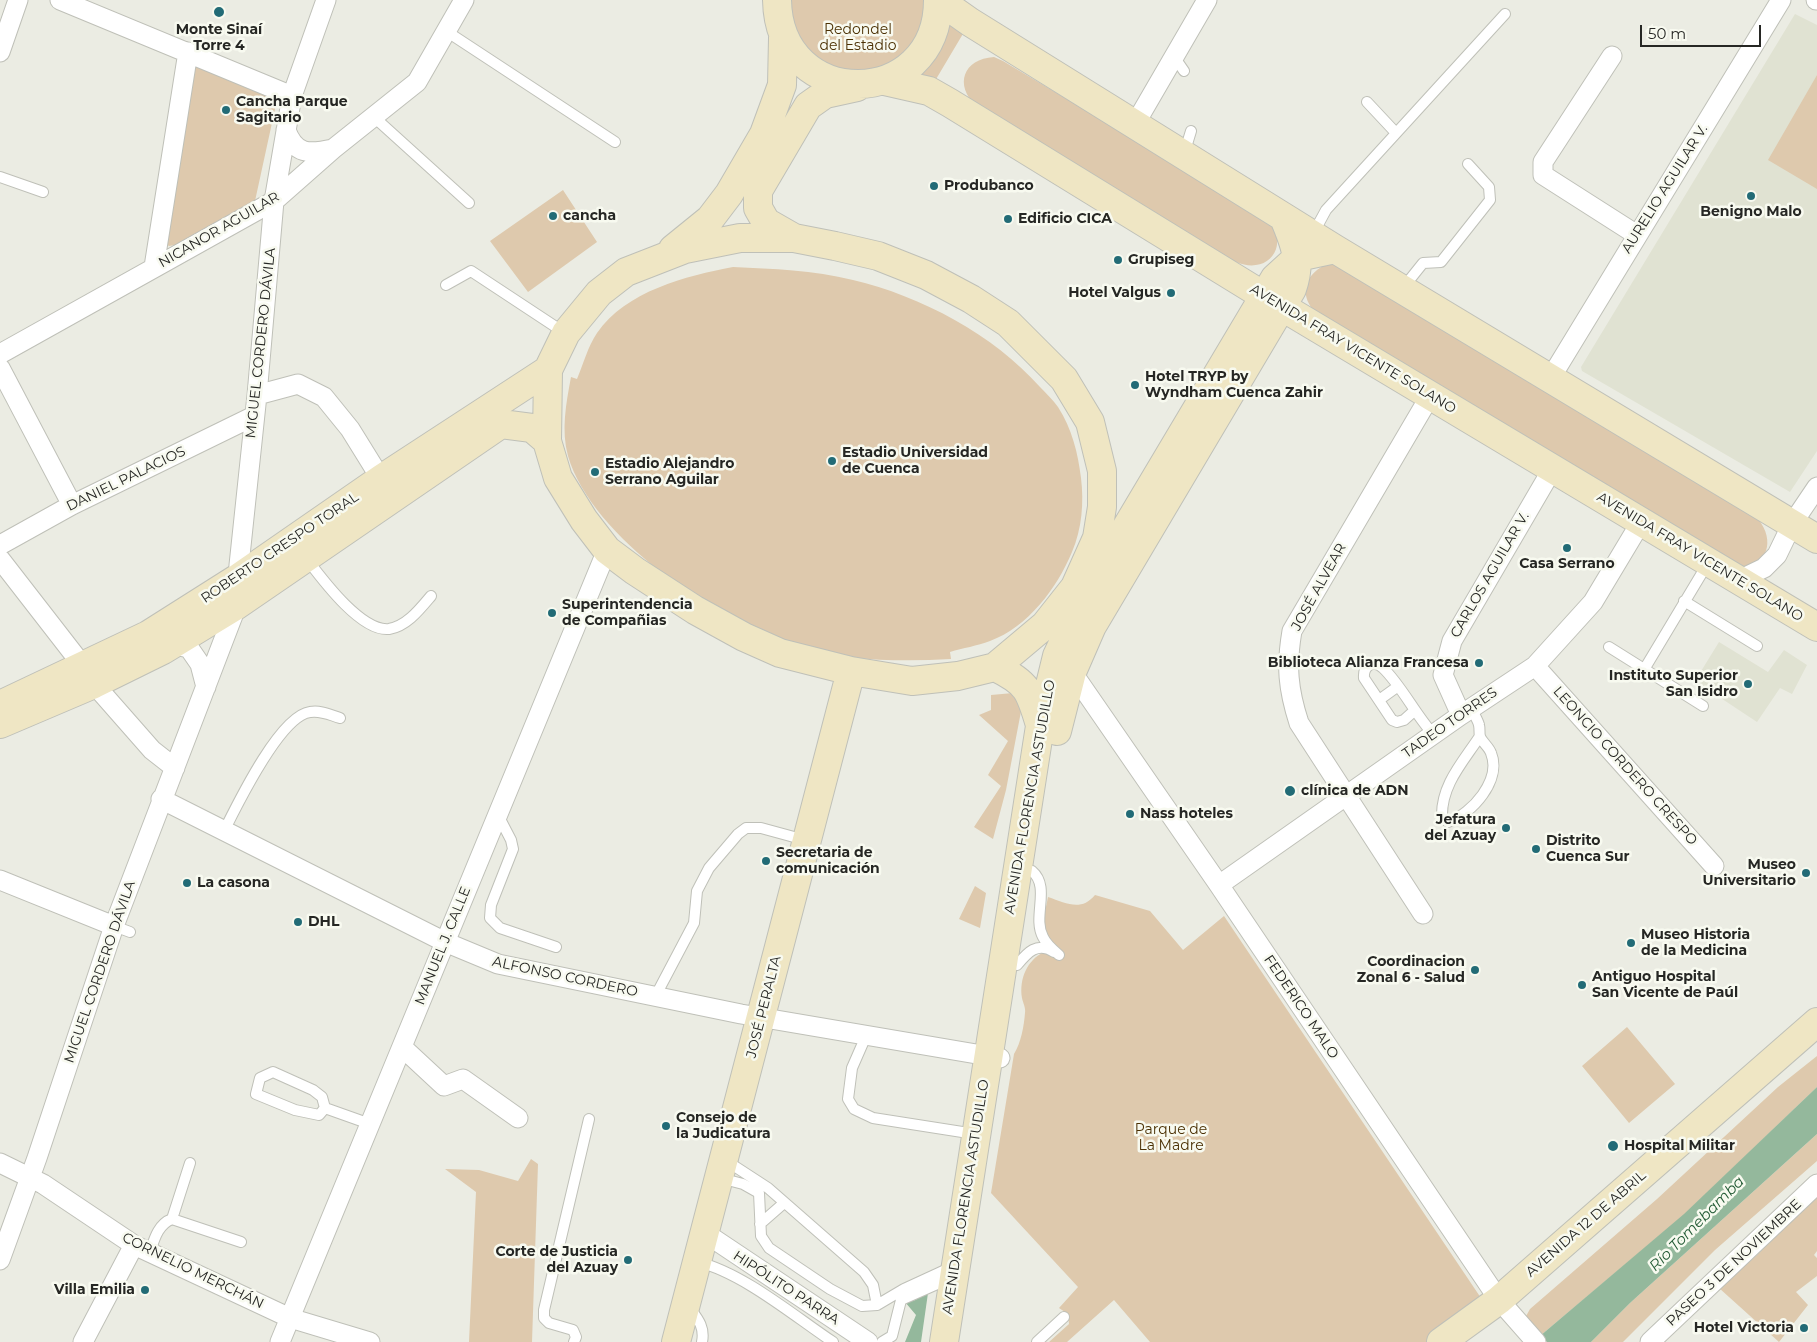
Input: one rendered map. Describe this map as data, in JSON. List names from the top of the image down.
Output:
{
  "streets": {
    "main road": [
      "AVENIDA FRAY VICENTE SOLANO",
      "ROBERTO CRESPO TORAL",
      "AVENIDA FLORENCIA ASTUDILLO",
      "JOSÉ PERALTA",
      "AVENIDA 12 DE ABRIL"
    ],
    "street": [
      "AURELIO AGUILAR V.",
      "NICANOR AGUILAR",
      "MIGUEL CORDERO DÁVILA",
      "DANIEL PALACIOS",
      "CARLOS AGUILAR V.",
      "JOSÉ ALVEAR",
      "TADEO TORRES",
      "LEONCIO CORDERO CRESPO",
      "MANUEL J. CALLE",
      "ALFONSO CORDERO",
      "FEDERICO MALO",
      "PASEO 3 DE NOVIEMBRE",
      "CORNELIO MERCHÁN",
      "HIPÓLITO PARRA"
    ]
  },
  "crossings": [
    ["NICANOR AGUILAR", "MIGUEL CORDERO DÁVILA"],
    ["MIGUEL CORDERO DÁVILA", "DANIEL PALACIOS"],
    ["MIGUEL CORDERO DÁVILA", "ROBERTO CRESPO TORAL"],
    ["MIGUEL CORDERO DÁVILA", "ALFONSO CORDERO"],
    ["MIGUEL CORDERO DÁVILA", "CORNELIO MERCHÁN"],
    ["AVENIDA FRAY VICENTE SOLANO", "CARLOS AGUILAR V."],
    ["AVENIDA FRAY VICENTE SOLANO", "JOSÉ ALVEAR"],
    ["AVENIDA FRAY VICENTE SOLANO", "TADEO TORRES"],
    ["AVENIDA FRAY VICENTE SOLANO", "AVENIDA FLORENCIA ASTUDILLO"],
    ["CARLOS AGUILAR V.", "TADEO TORRES"],
    ["JOSÉ ALVEAR", "TADEO TORRES"],
    ["TADEO TORRES", "LEONCIO CORDERO CRESPO"],
    ["TADEO TORRES", "FEDERICO MALO"],
    ["AVENIDA FLORENCIA ASTUDILLO", "ALFONSO CORDERO"],
    ["AVENIDA FLORENCIA ASTUDILLO", "FEDERICO MALO"],
    ["MANUEL J. CALLE", "ALFONSO CORDERO"],
    ["MANUEL J. CALLE", "CORNELIO MERCHÁN"],
    ["ALFONSO CORDERO", "JOSÉ PERALTA"],
    ["JOSÉ PERALTA", "HIPÓLITO PARRA"],
    ["FEDERICO MALO", "AVENIDA 12 DE ABRIL"]
  ],
  "water": ["Río Tomebamba"],
  "parks": ["Redondel del Estadio", "Parque de La Madre"],
  "places": [
    "Monte Sinaí Torre 4",
    "Cancha Parque Sagitario",
    "Produbanco",
    "Benigno Malo",
    "cancha",
    "Edificio CICA",
    "Grupiseg",
    "Hotel Valgus",
    "Hotel TRYP by Wyndham Cuenca Zahir",
    "Estadio Universidad de Cuenca",
    "Estadio Alejandro Serrano Aguilar",
    "Casa Serrano",
    "Superintendencia de Compañias",
    "Biblioteca Alianza Francesa",
    "Instituto Superior San Isidro",
    "clínica de ADN",
    "Nass hoteles",
    "Jefatura del Azuay",
    "Distrito Cuenca Sur",
    "Secretaria de comunicación",
    "Museo Universitario",
    "La casona",
    "DHL",
    "Museo Historia de la Medicina",
    "Coordinacion Zonal 6 - Salud",
    "Antiguo Hospital San Vicente de Paúl",
    "Consejo de la Judicatura",
    "Hospital Militar",
    "Corte de Justicia del Azuay",
    "Villa Emilia",
    "Hotel Victoria"
  ],
  "scale_bar": "50 m"
}
